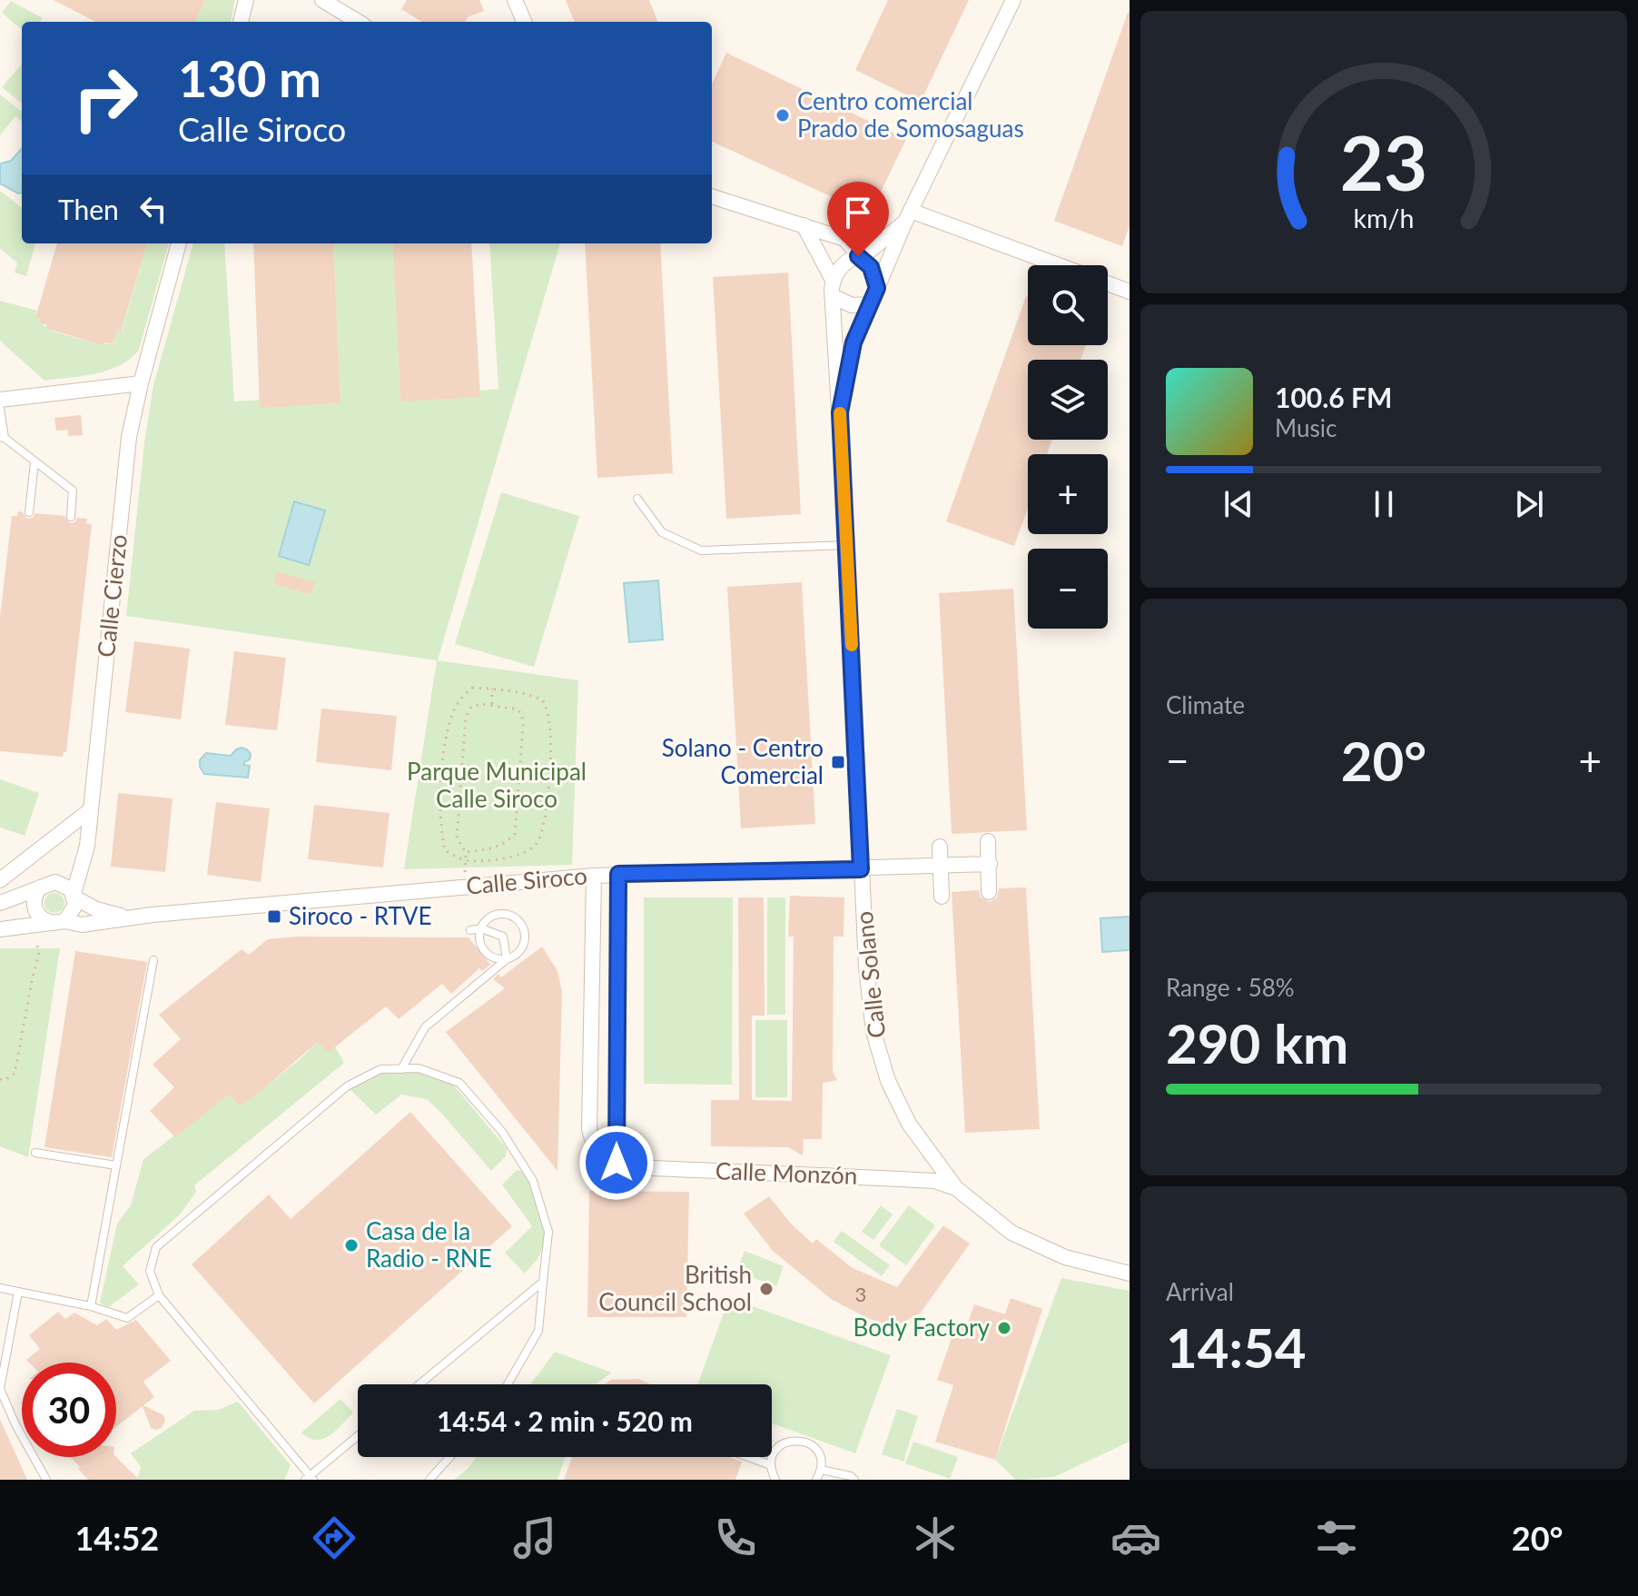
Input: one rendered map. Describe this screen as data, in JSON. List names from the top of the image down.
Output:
{
  "streets": {
    "street": [
      "Calle Cierzo",
      "Calle Siroco",
      "Calle Solano",
      "Calle Monzón"
    ]
  },
  "crossings": [
    ["Calle Cierzo", "Calle Siroco"],
    ["Calle Siroco", "Calle Solano"],
    ["Calle Solano", "Calle Monzón"]
  ],
  "parks": ["Parque Municipal Calle Siroco"],
  "places": {
    "other": [
      "Centro comercial Prado de Somosaguas",
      "Casa de la Radio - RNE",
      "British Council School",
      "Body Factory"
    ],
    "transit": ["Solano - Centro Comercial", "Siroco - RTVE"]
  },
  "house_numbers": ["3"],
  "page": {
    "turn": ["130 m", "Calle Siroco"],
    "then": "Then",
    "map_buttons": ["+", "−"],
    "song": ["100.6 FM", "Music"],
    "tile": [
      "Climate",
      ["Range · 58%", "290 km"],
      ["Arrival", "14:54"]
    ],
    "heat": ["−", "20°", "+"],
    "limit": "30",
    "trip": "14:54 · 2 min · 520 m",
    "tabs": ["14:52", "20°"],
    "gauge": ["23", "km/h"]
  }
}
